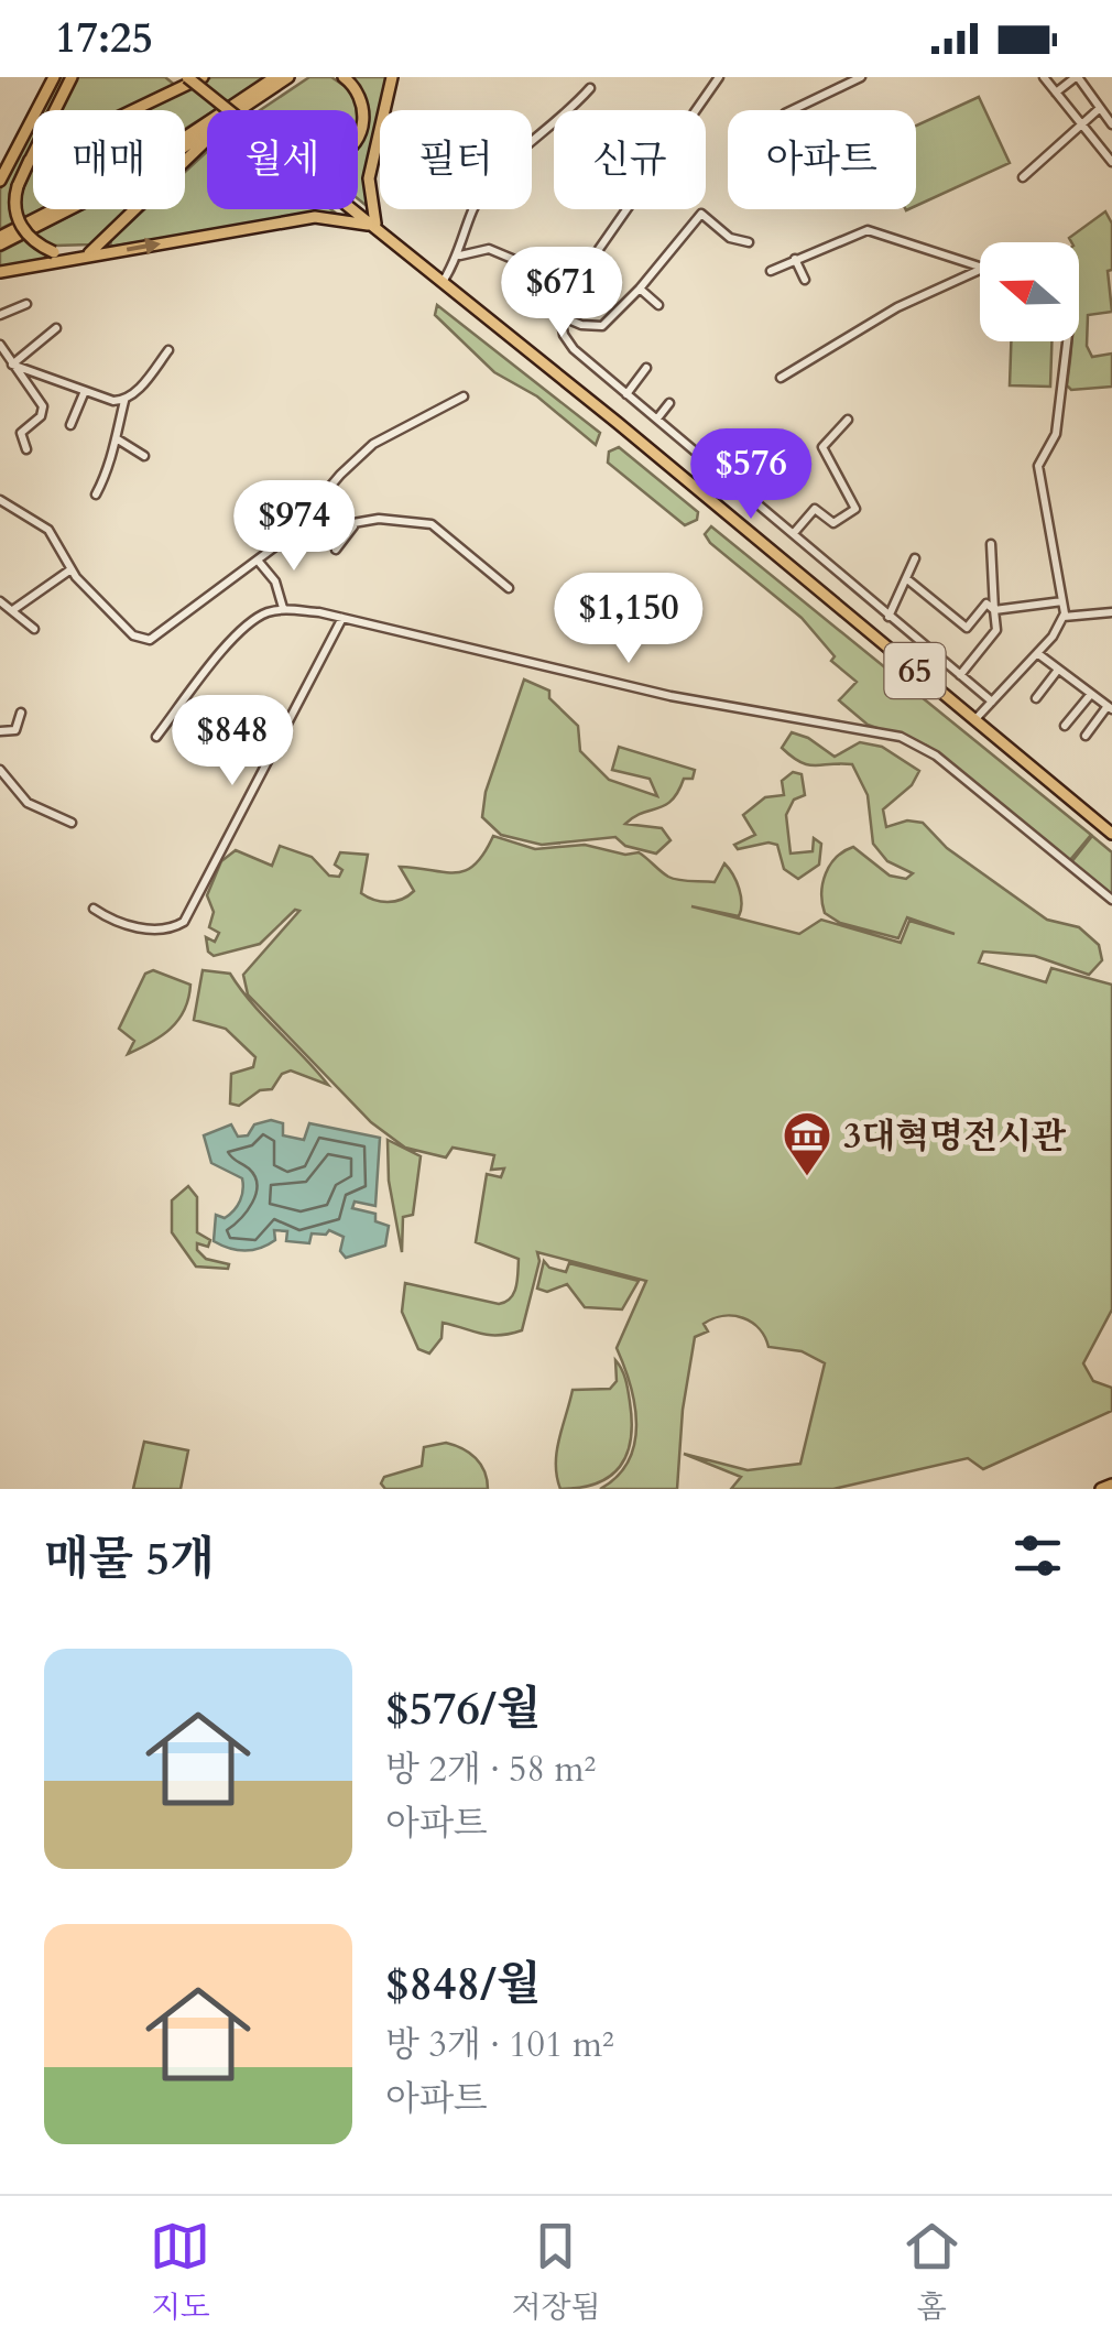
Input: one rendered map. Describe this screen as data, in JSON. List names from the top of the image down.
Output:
{
  "streets": {
    "main road": ["65"]
  },
  "places": {
    "museum": ["3대혁명전시관"]
  },
  "north": "left",
  "page": {
    "status": "17:25",
    "chip": [
      "매매",
      "월세",
      "필터",
      "신규",
      "아파트"
    ],
    "price": [
      "$671",
      "$576",
      "$974",
      "$1,150",
      "$848"
    ],
    "heading": "매물 5개",
    "list": [
      {
        "name": "$576/월",
        "note": "방 2개 · 58 m² · 아파트"
      },
      {
        "name": "$848/월",
        "note": "방 3개 · 101 m² · 아파트"
      }
    ],
    "tabs": ["지도", "저장됨", "홈"]
  }
}
